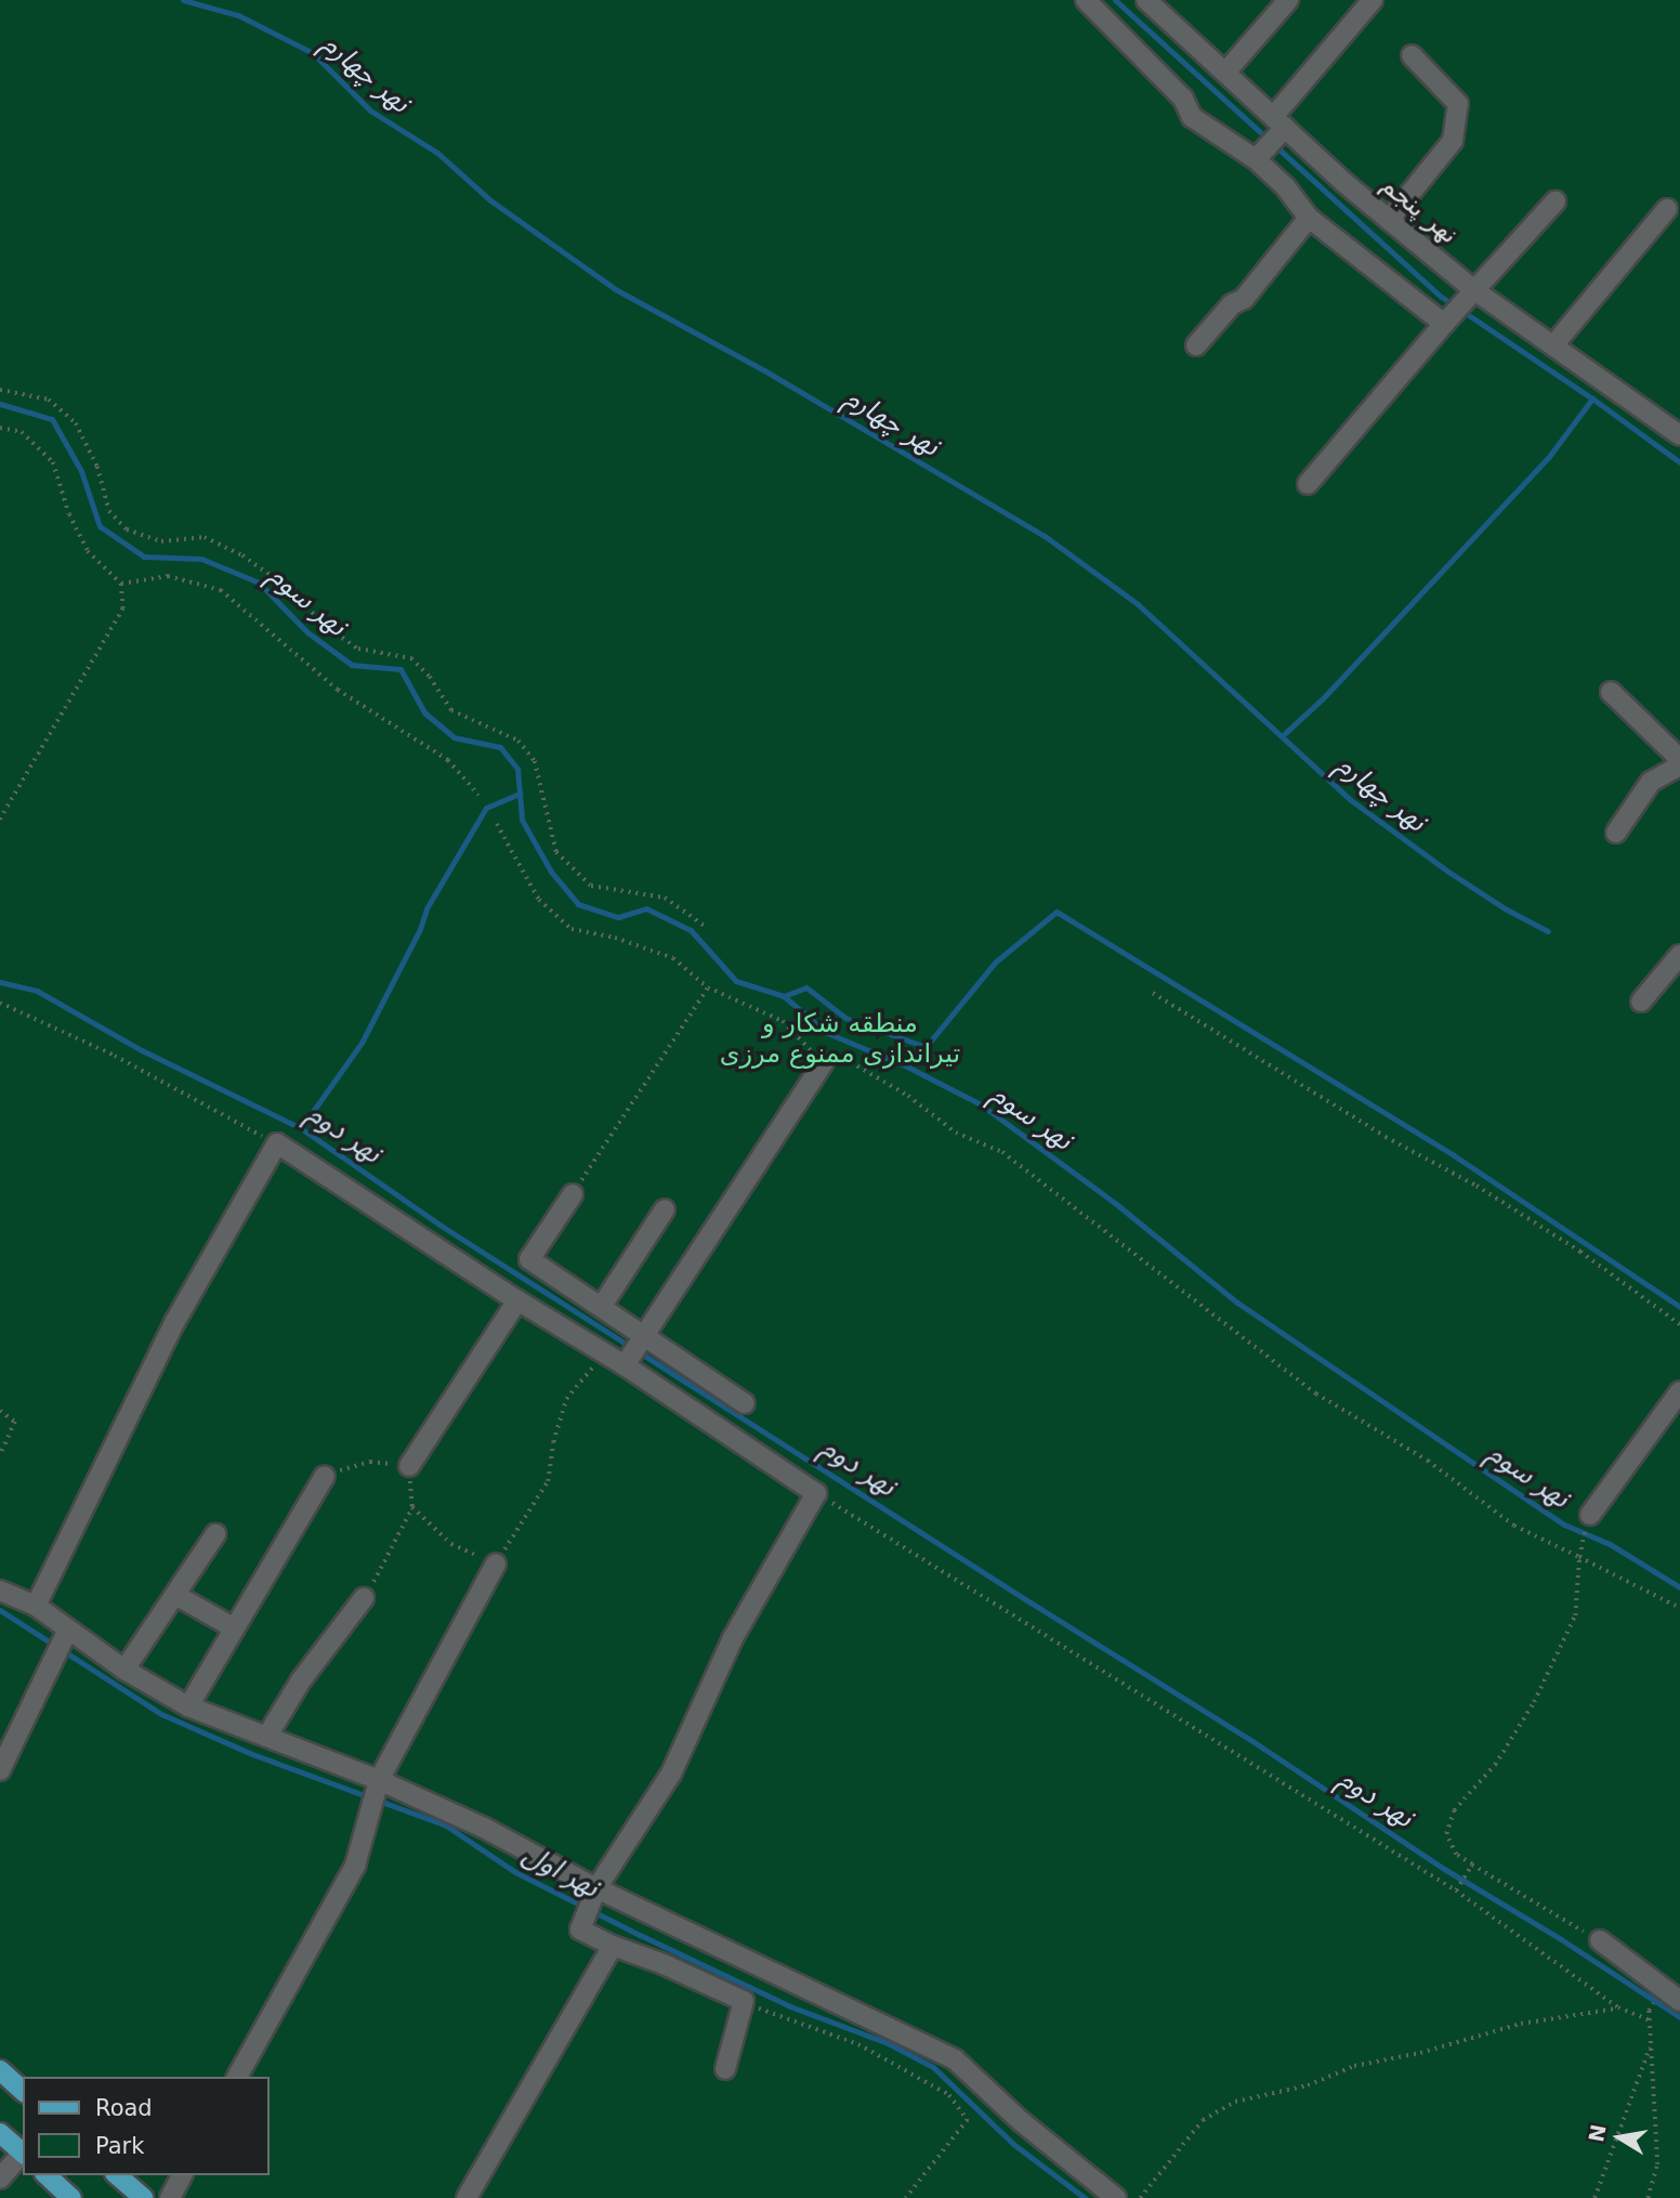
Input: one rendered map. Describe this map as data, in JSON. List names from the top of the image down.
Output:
{
  "streets": {
    "street": ["نهر پنجم"]
  },
  "water": [
    "نهر چهارم",
    "نهر سوم",
    "نهر دوم",
    "نهر اول"
  ],
  "parks": ["منطقه شکار و تیراندازی ممنوع مرزی"],
  "legend": ["Road", "Park"],
  "north": "left"
}
